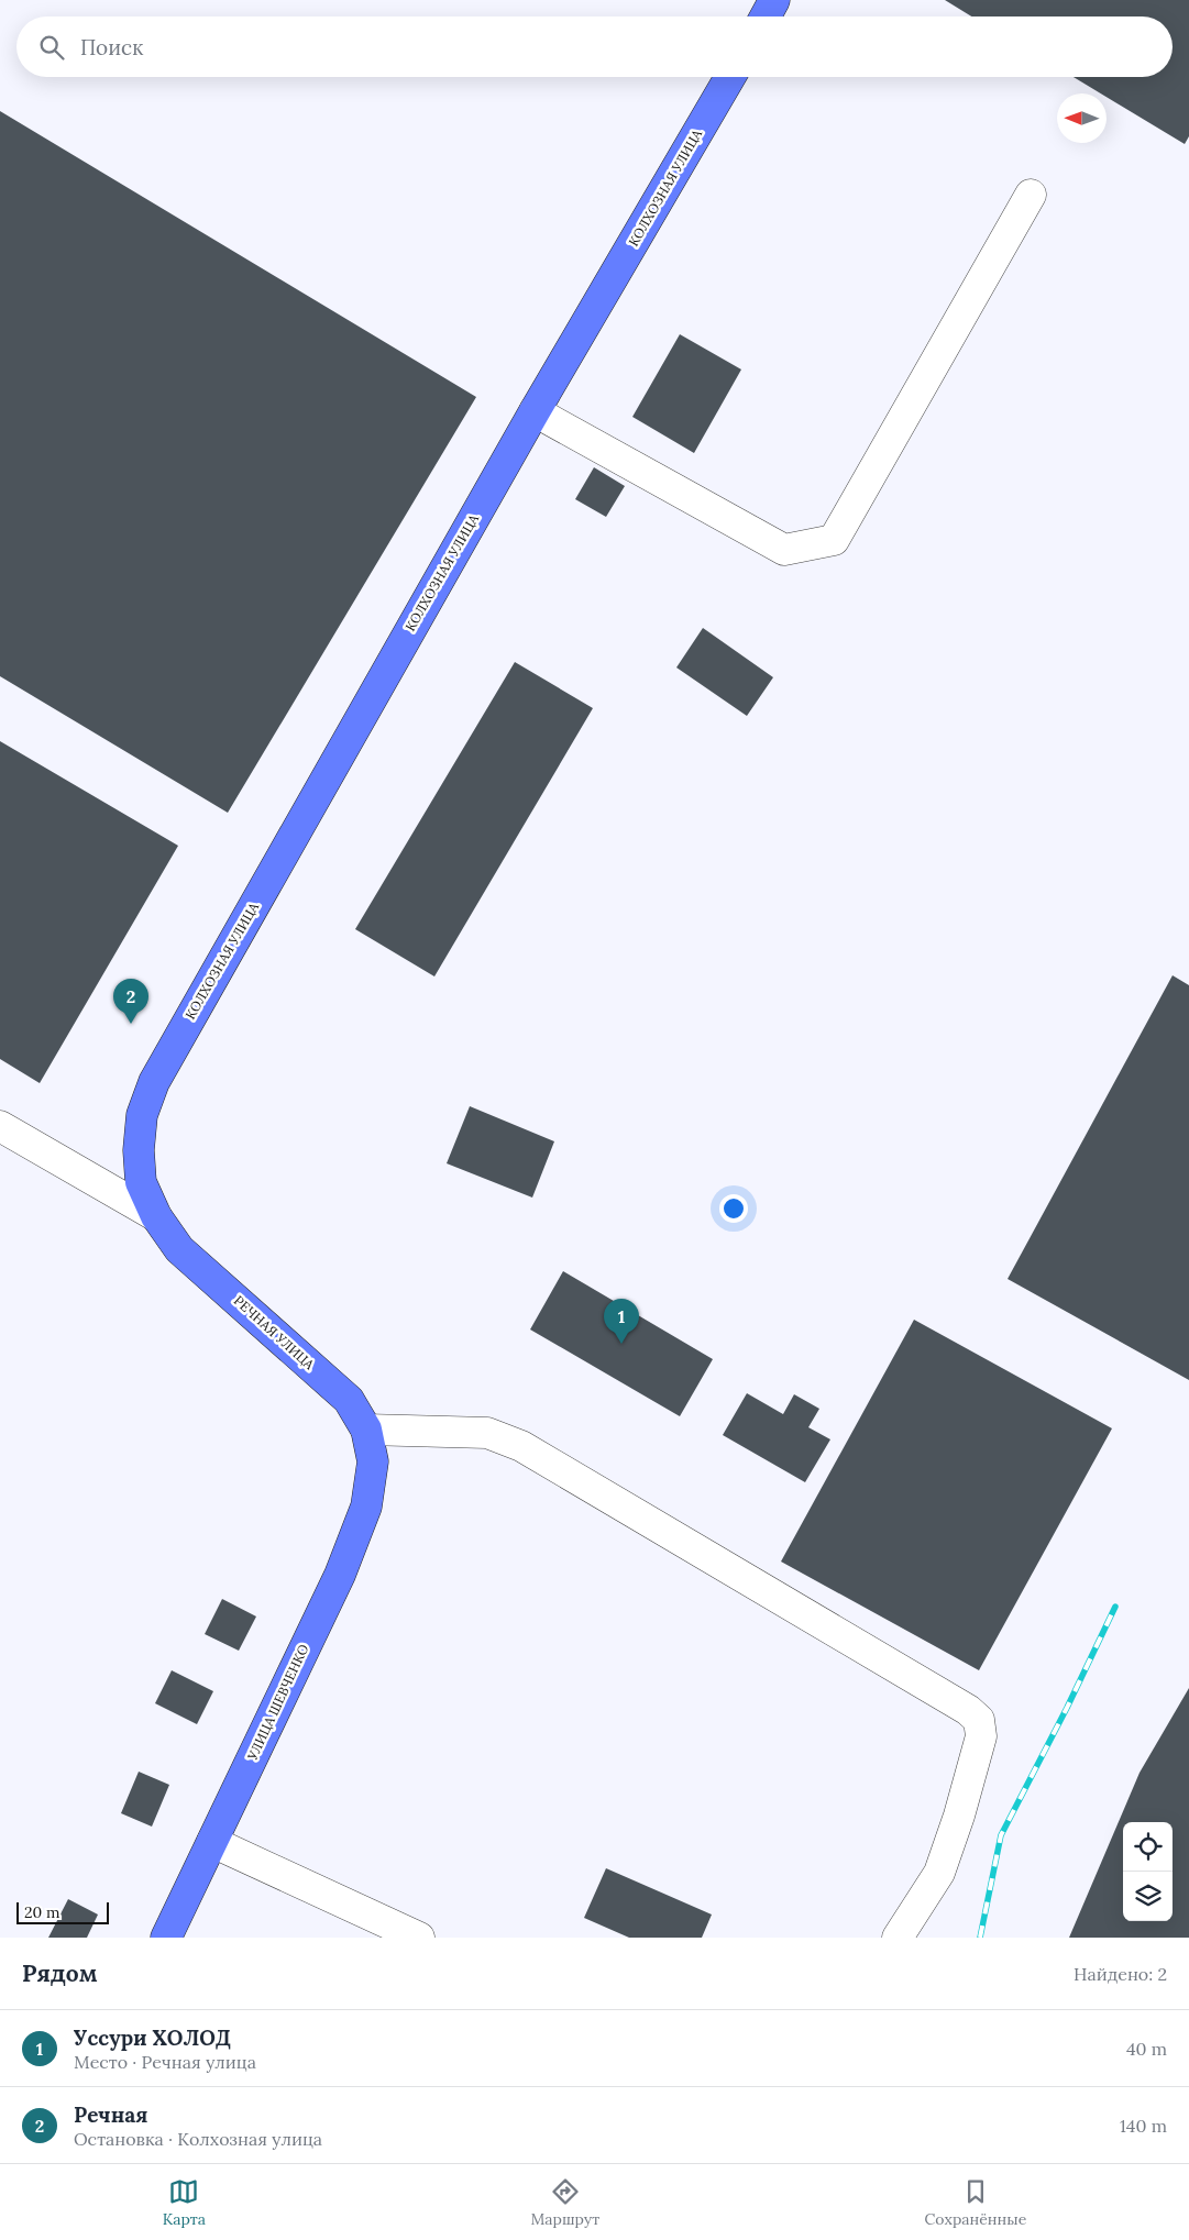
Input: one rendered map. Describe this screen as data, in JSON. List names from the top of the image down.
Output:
{
  "streets": {
    "main road": ["КОЛХОЗНАЯ УЛИЦА", "РЕЧНАЯ УЛИЦА", "УЛИЦА ШЕВЧЕНКО"]
  },
  "crossings": [
    ["КОЛХОЗНАЯ УЛИЦА", "РЕЧНАЯ УЛИЦА"],
    ["РЕЧНАЯ УЛИЦА", "УЛИЦА ШЕВЧЕНКО"]
  ],
  "scale_bar": "20 m",
  "north": "left",
  "page": {
    "search": "Поиск",
    "pins": ["2", "1"],
    "scale": "20 m",
    "heading": ["Рядом", "Найдено: 2"],
    "list": [
      {
        "mark": "1",
        "name": "Уссури ХОЛОД",
        "note": "Место · Речная улица",
        "value": "40 m"
      },
      {
        "mark": "2",
        "name": "Речная",
        "note": "Остановка · Колхозная улица",
        "value": "140 m"
      }
    ],
    "nav": ["Карта", "Маршрут", "Сохранённые"]
  }
}
